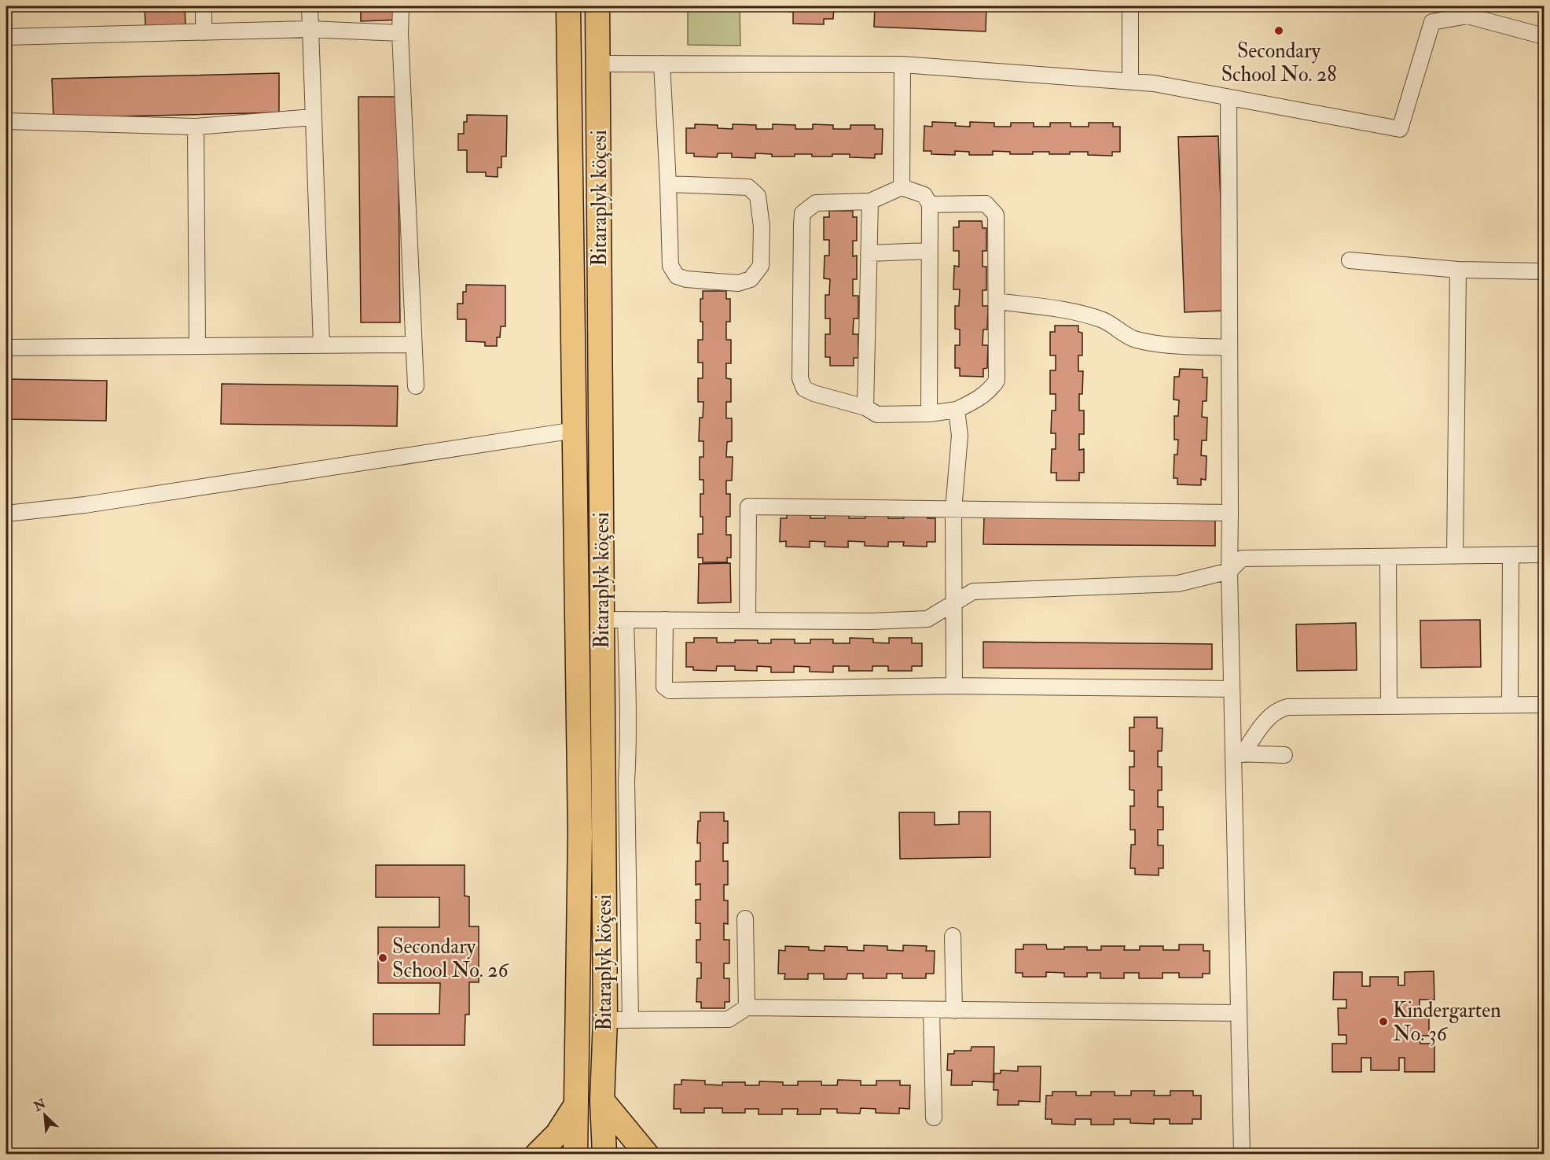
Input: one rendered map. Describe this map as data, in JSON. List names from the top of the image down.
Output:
{
  "streets": {
    "highway": ["Bitaraplyk köçesi"]
  },
  "places": ["Secondary School No. 28", "Secondary School No. 26", "Kindergarten No. 36"],
  "north": "top left"
}
